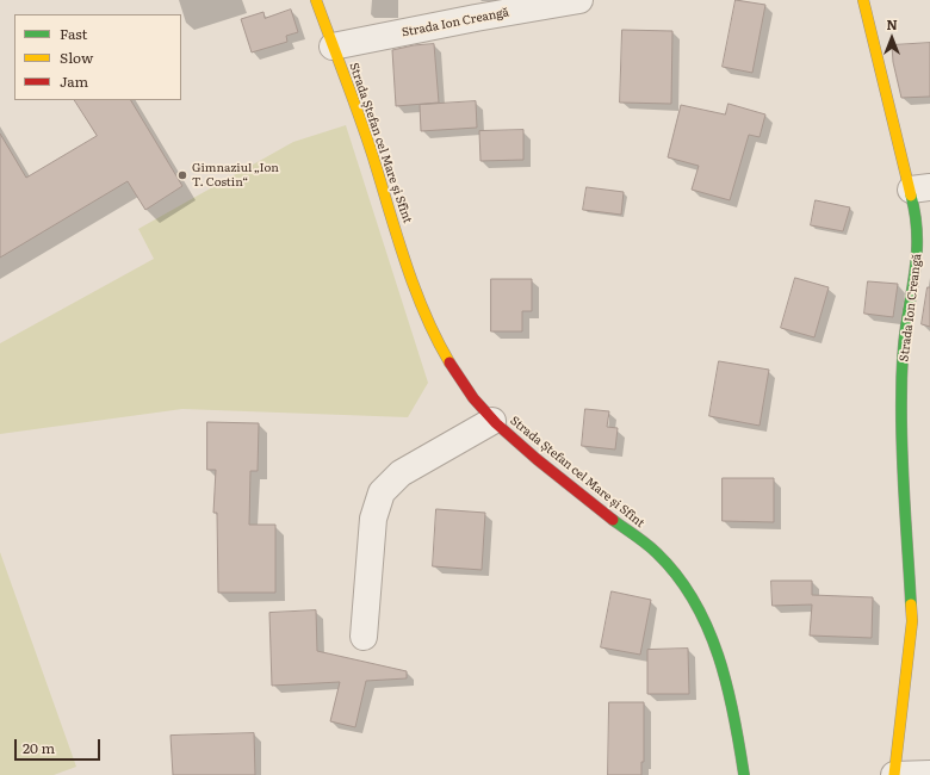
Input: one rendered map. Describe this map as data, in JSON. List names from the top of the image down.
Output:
{
  "streets": {
    "street": ["Strada Ion Creangă", "Strada Ștefan cel Mare și Sfînt"]
  },
  "crossings": [
    ["Strada Ion Creangă", "Strada Ștefan cel Mare și Sfînt"]
  ],
  "places": ["Gimnaziul „Ion T. Costin“"],
  "legend": ["Fast", "Slow", "Jam"],
  "scale_bar": "20 m",
  "north": "top"
}
